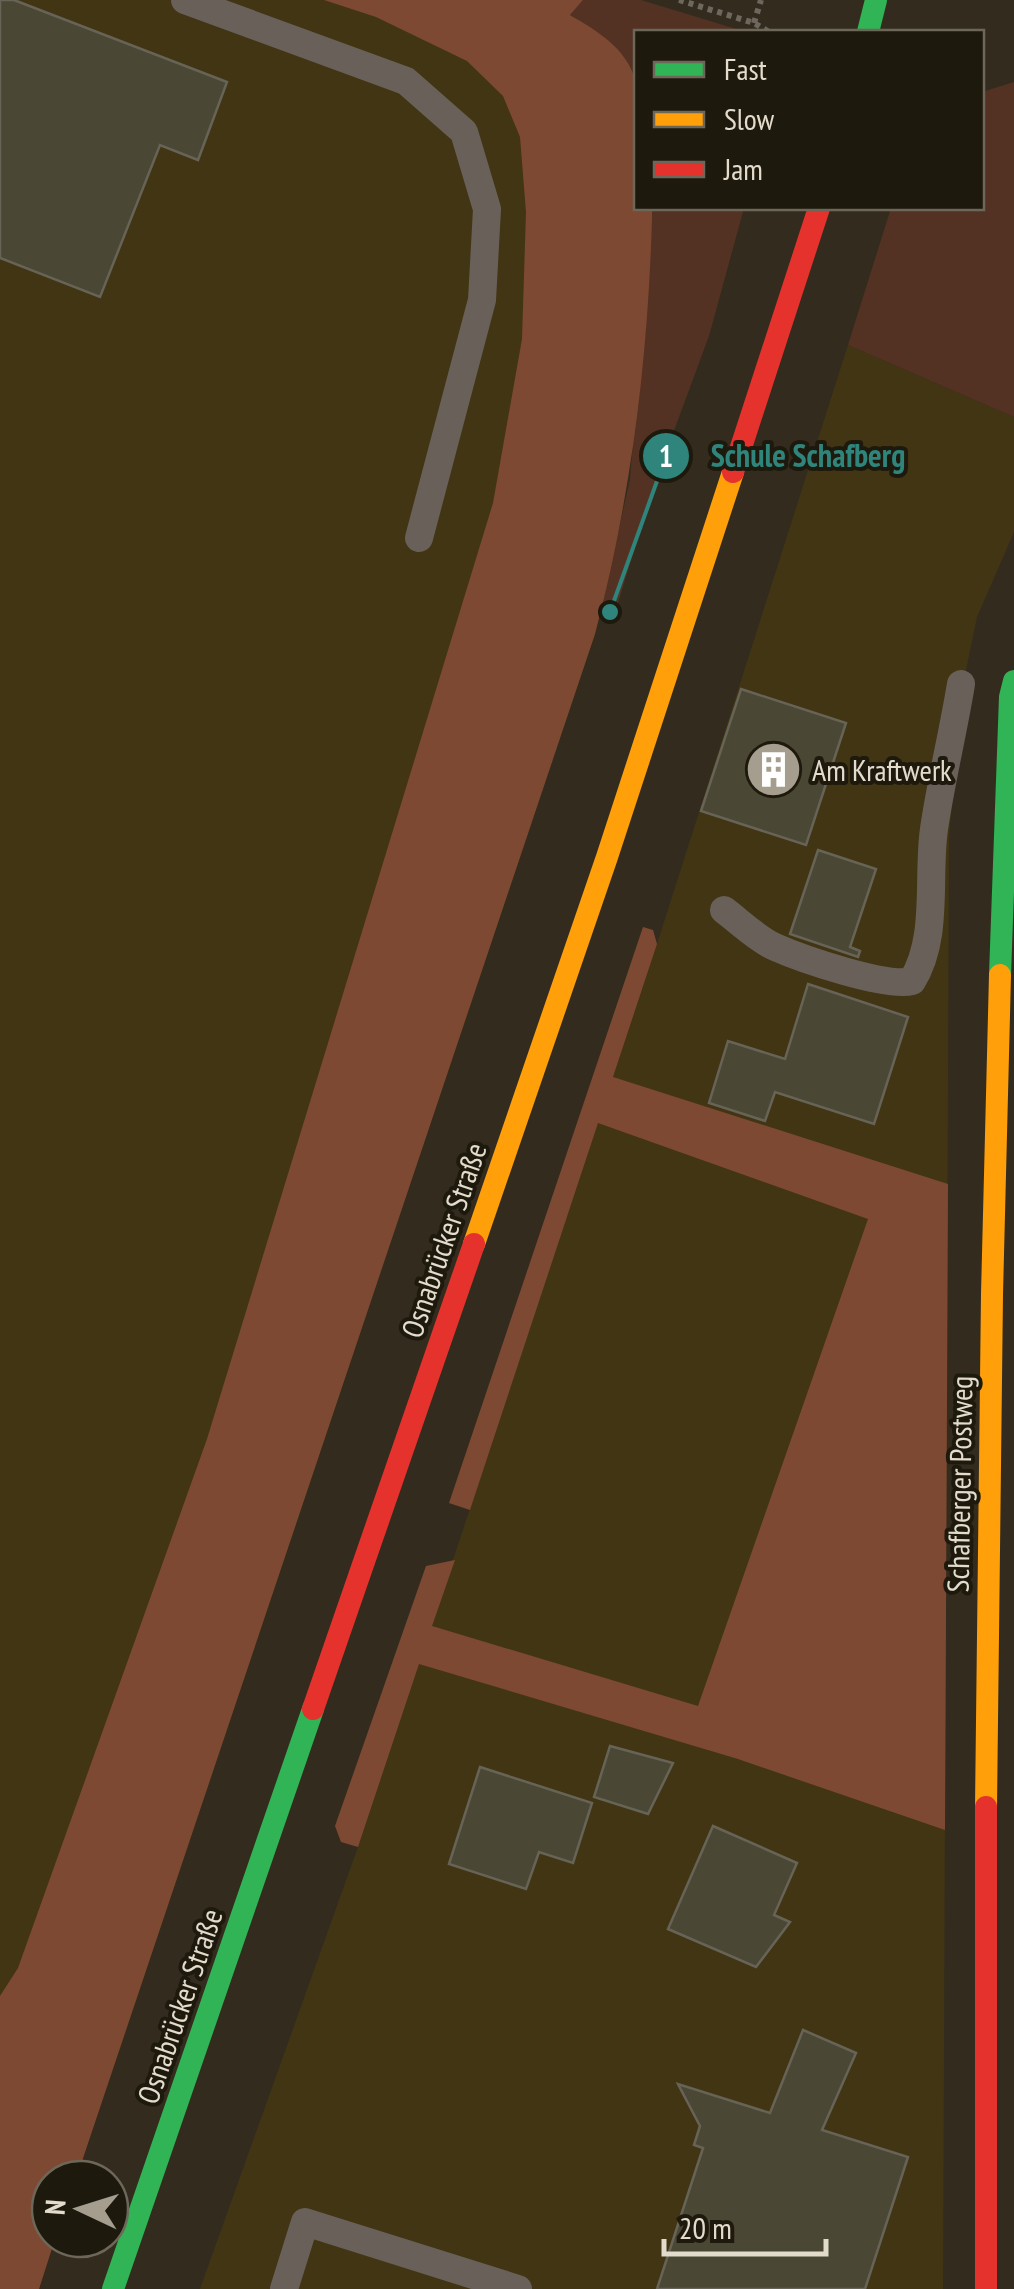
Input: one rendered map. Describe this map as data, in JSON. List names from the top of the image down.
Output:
{
  "streets": {
    "main road": ["Osnabrücker Straße", "Schafberger Postweg"]
  },
  "places": {
    "other": ["Schule Schafberg"],
    "building": ["Am Kraftwerk"]
  },
  "legend": ["Fast", "Slow", "Jam"],
  "scale_bar": "20 m",
  "north": "left"
}
